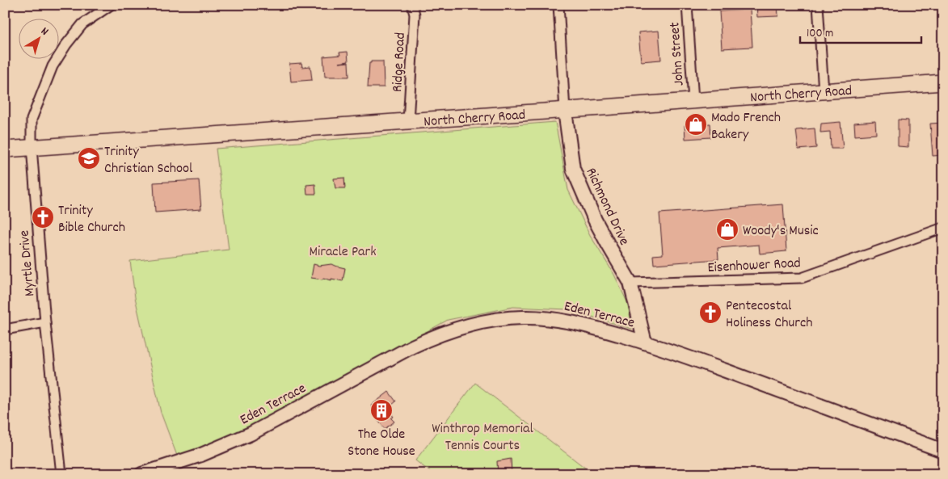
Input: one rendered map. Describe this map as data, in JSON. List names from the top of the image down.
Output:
{
  "streets": {
    "main road": ["North Cherry Road"],
    "street": [
      "John Street",
      "Ridge Road",
      "Richmond Drive",
      "Myrtle Drive",
      "Eisenhower Road",
      "Eden Terrace"
    ]
  },
  "crossings": [
    ["John Street", "North Cherry Road"],
    ["Ridge Road", "North Cherry Road"],
    ["North Cherry Road", "Richmond Drive"],
    ["North Cherry Road", "Myrtle Drive"],
    ["Richmond Drive", "Eisenhower Road"],
    ["Richmond Drive", "Eden Terrace"]
  ],
  "parks": ["Miracle Park", "Winthrop Memorial Tennis Courts"],
  "places": {
    "shop": ["Mado French Bakery", "Woody's Music"],
    "school or university": ["Trinity Christian School"],
    "church": ["Trinity Bible Church", "Pentecostal Holiness Church"],
    "building": ["The Olde Stone House"]
  },
  "scale_bar": "100 m",
  "north": "top right"
}
